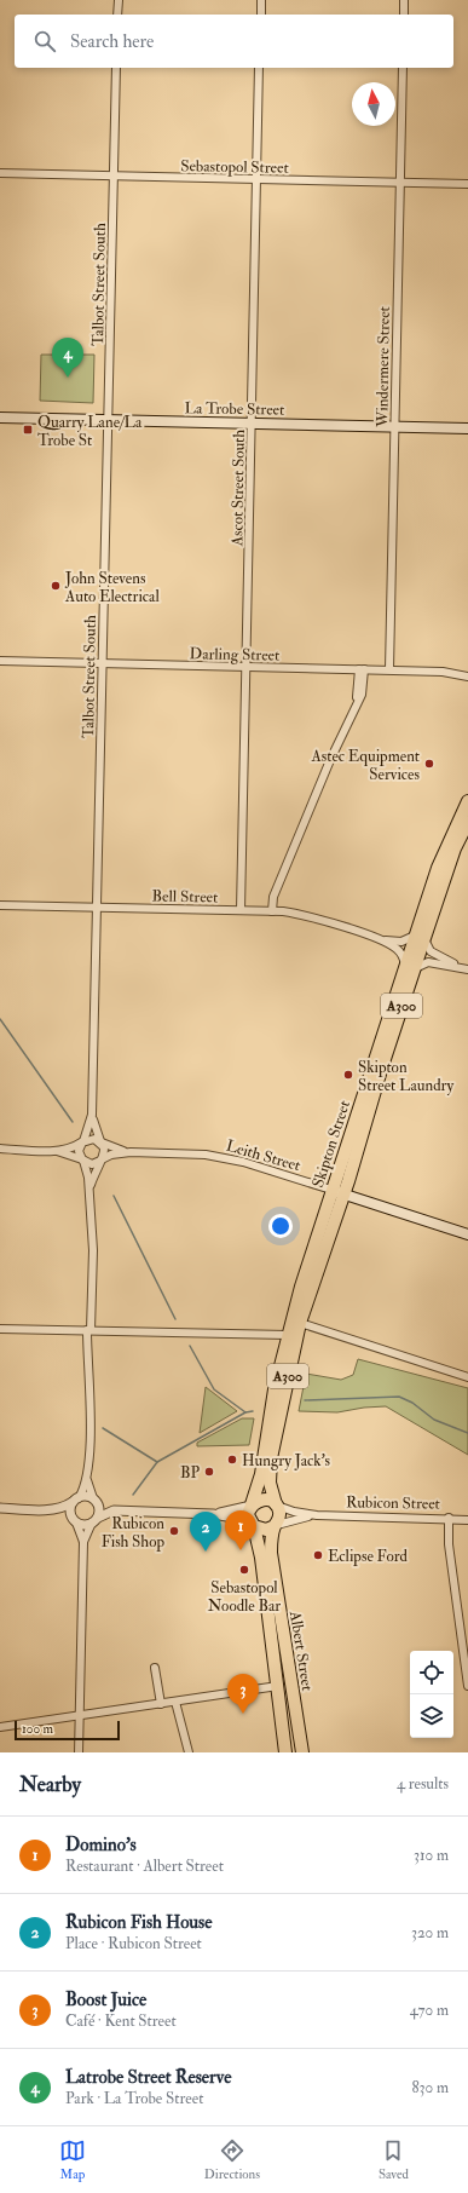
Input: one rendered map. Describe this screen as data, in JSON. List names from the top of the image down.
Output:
{
  "streets": {
    "highway": ["A300", "Skipton Street", "Albert Street"],
    "main road": ["La Trobe Street", "Leith Street"],
    "street": [
      "Sebastopol Street",
      "Talbot Street South",
      "Windermere Street",
      "Ascot Street South",
      "Darling Street",
      "Bell Street",
      "Rubicon Street"
    ]
  },
  "crossings": [
    ["Sebastopol Street", "Talbot Street South"],
    ["Sebastopol Street", "Windermere Street"],
    ["Sebastopol Street", "Ascot Street South"],
    ["Talbot Street South", "La Trobe Street"],
    ["Talbot Street South", "Darling Street"],
    ["Talbot Street South", "Bell Street"],
    ["Talbot Street South", "Leith Street"],
    ["Windermere Street", "La Trobe Street"],
    ["Windermere Street", "Darling Street"],
    ["La Trobe Street", "Ascot Street South"],
    ["Ascot Street South", "Darling Street"],
    ["Ascot Street South", "Bell Street"],
    ["Bell Street", "Skipton Street"],
    ["A300", "Skipton Street"],
    ["A300", "Rubicon Street"],
    ["A300", "Albert Street"],
    ["Skipton Street", "Leith Street"],
    ["Skipton Street", "Rubicon Street"],
    ["Skipton Street", "Albert Street"],
    ["Rubicon Street", "Albert Street"]
  ],
  "places": {
    "transit": ["Quarry Lane/La Trobe St"],
    "other": [
      "John Stevens Auto Electrical",
      "Astec Equipment Services",
      "Skipton Street Laundry",
      "Hungry Jack's",
      "BP",
      "Rubicon Fish Shop",
      "Eclipse Ford",
      "Sebastopol Noodle Bar"
    ]
  },
  "scale_bar": "100 m",
  "north": "top",
  "page": {
    "search": "Search here",
    "pins": [
      "4",
      "1",
      "2",
      "3"
    ],
    "scale": "100 m",
    "heading": ["Nearby", "4 results"],
    "list": [
      {
        "mark": "1",
        "name": "Domino's",
        "note": "Restaurant · Albert Street",
        "value": "310 m"
      },
      {
        "mark": "2",
        "name": "Rubicon Fish House",
        "note": "Place · Rubicon Street",
        "value": "320 m"
      },
      {
        "mark": "3",
        "name": "Boost Juice",
        "note": "Café · Kent Street",
        "value": "470 m"
      },
      {
        "mark": "4",
        "name": "Latrobe Street Reserve",
        "note": "Park · La Trobe Street",
        "value": "830 m"
      }
    ],
    "nav": ["Map", "Directions", "Saved"]
  }
}
